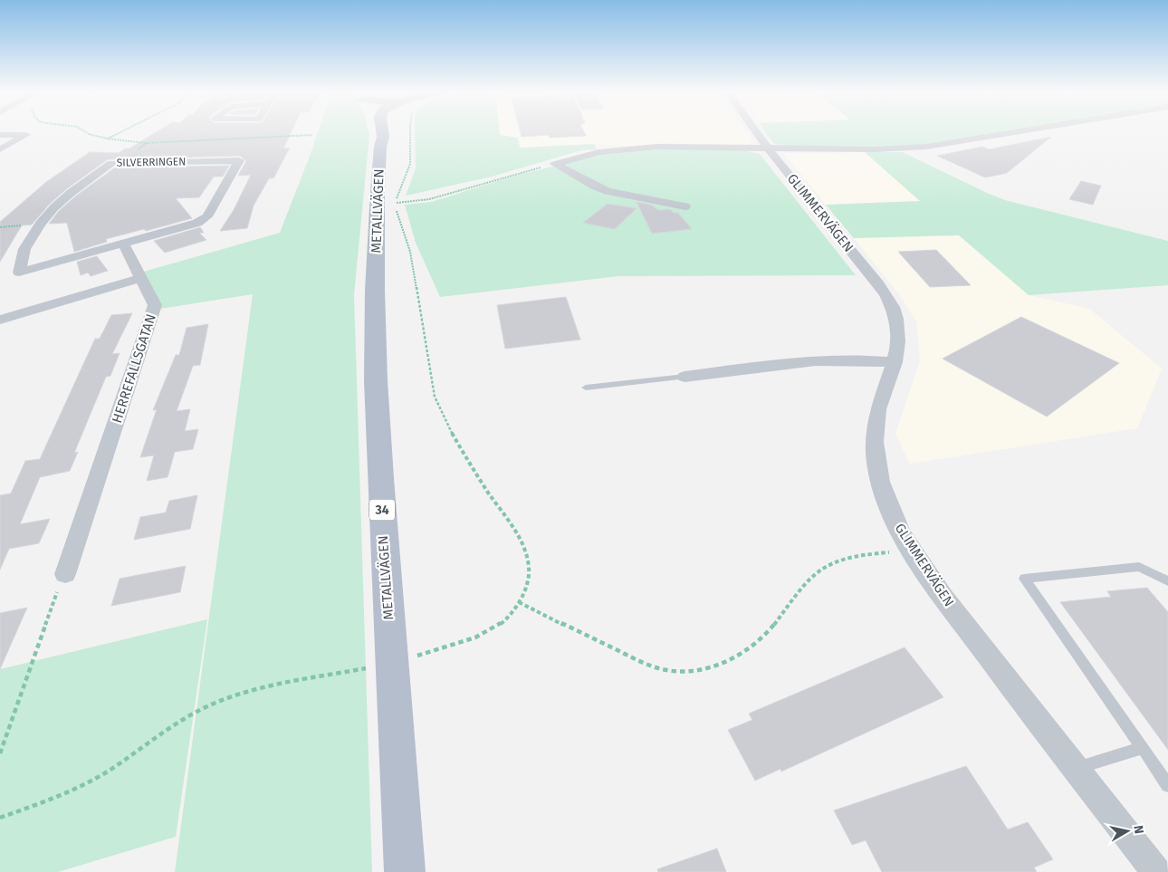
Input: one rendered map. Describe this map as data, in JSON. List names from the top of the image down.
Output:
{
  "streets": {
    "main road": ["METALLVÄGEN", "34"],
    "street": ["SILVERRINGEN", "GLIMMERVÄGEN", "HERREFALLSGATAN"]
  },
  "north": "right"
}
